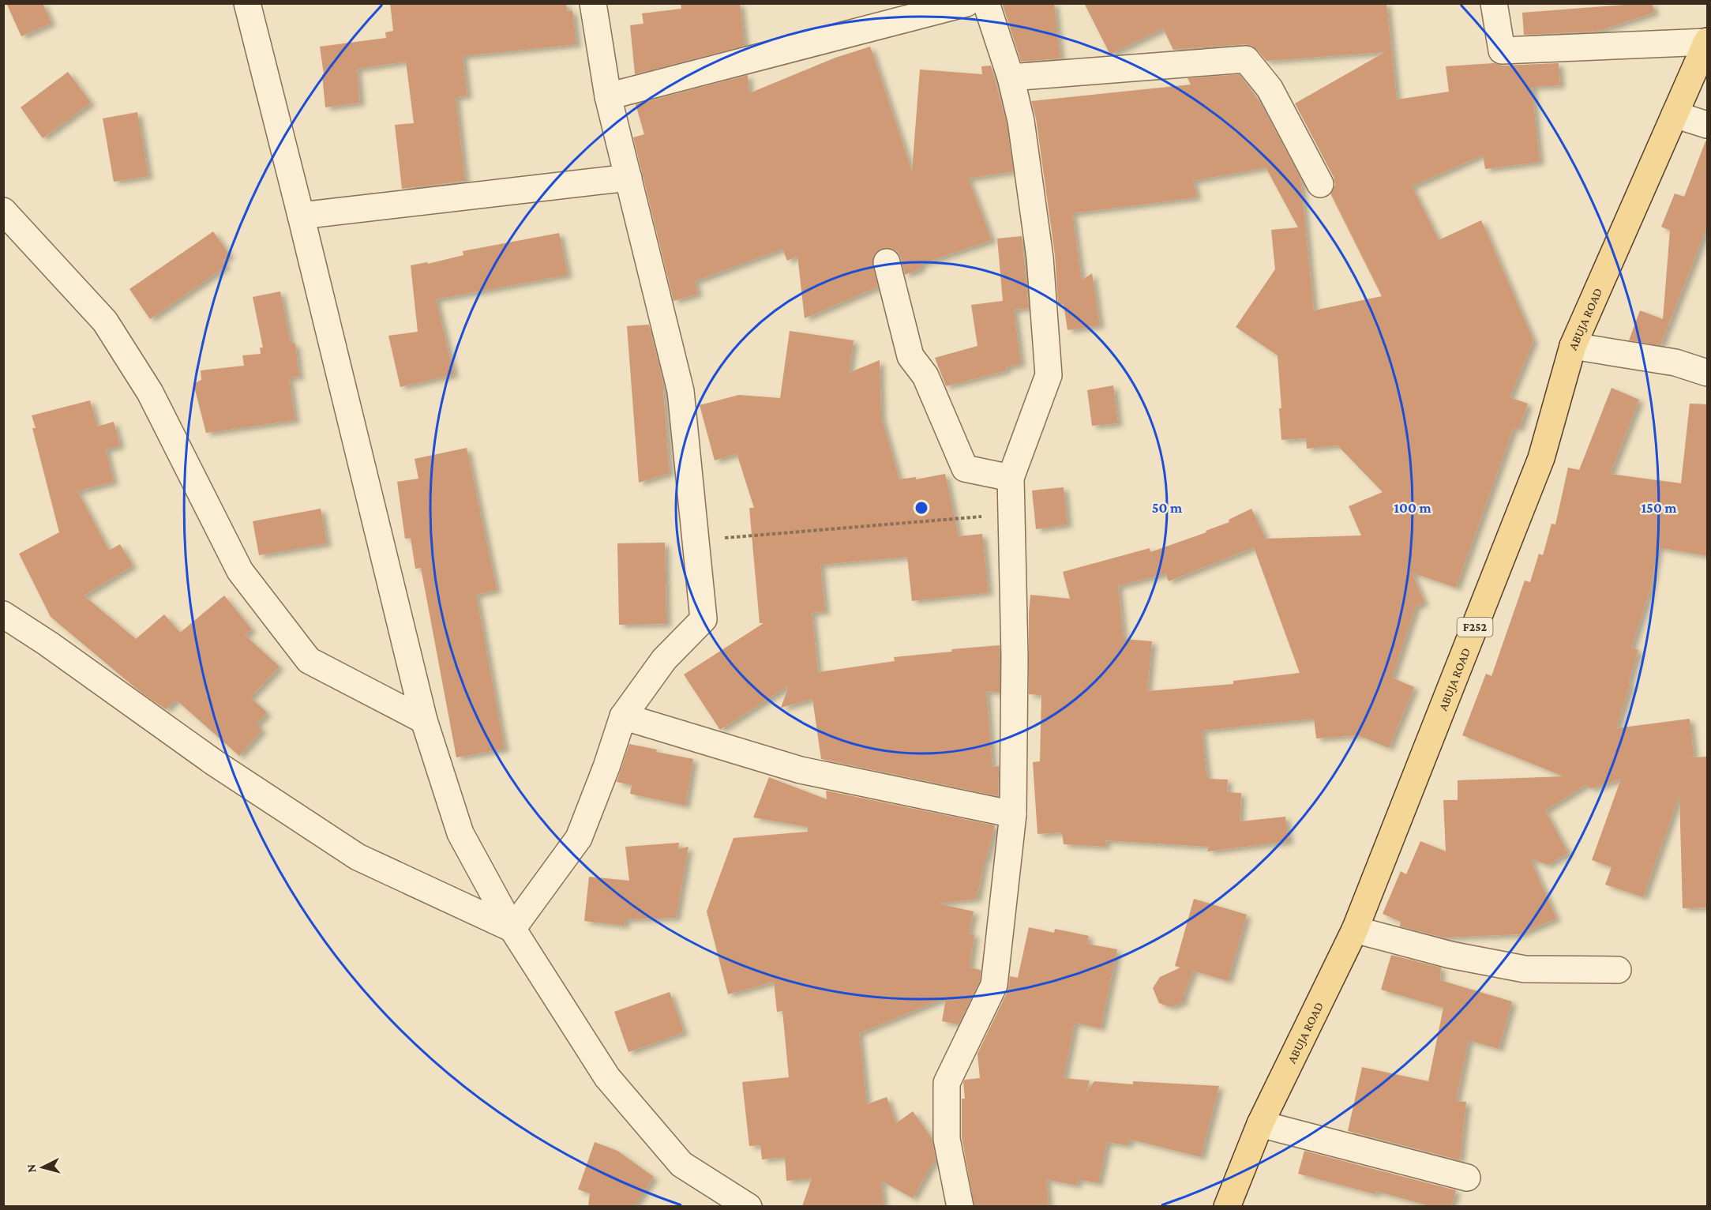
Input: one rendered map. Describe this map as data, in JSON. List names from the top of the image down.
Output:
{
  "streets": {
    "main road": ["ABUJA ROAD", "F252"]
  },
  "north": "left",
  "rings": ["50 m", "100 m", "150 m"]
}
